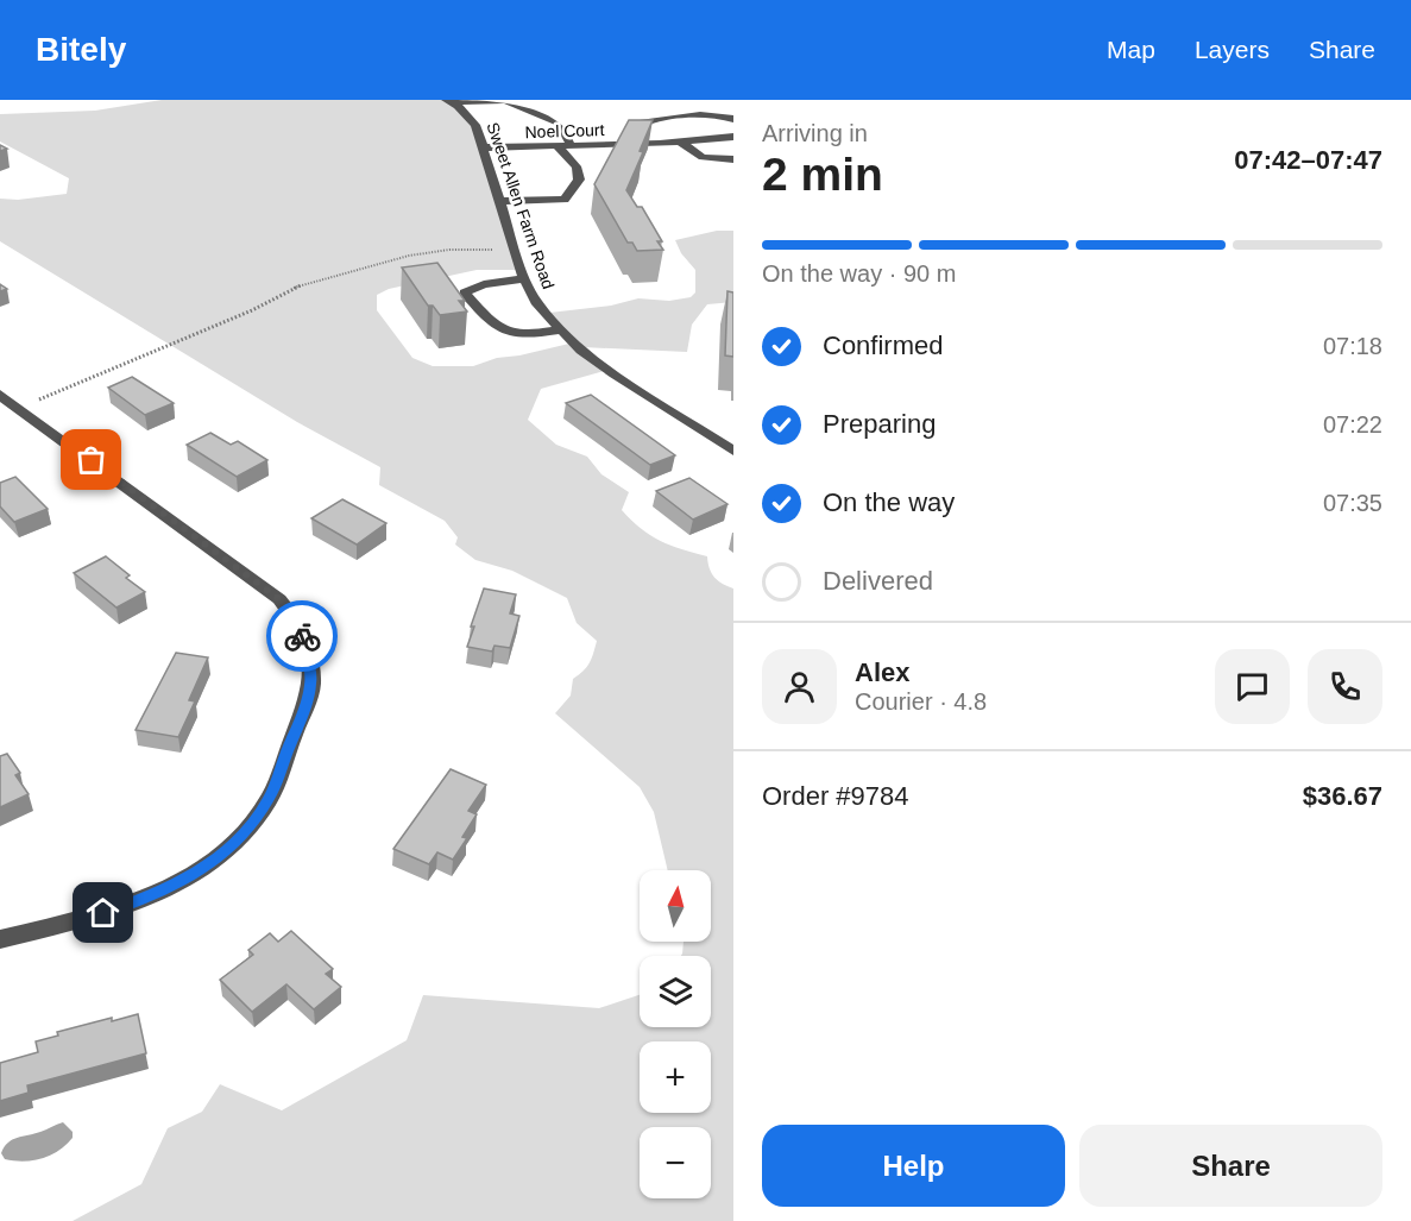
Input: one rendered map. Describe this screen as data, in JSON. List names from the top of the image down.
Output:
{
  "streets": {
    "street": ["Noel Court", "Sweet Allen Farm Road"]
  },
  "crossings": [
    ["Noel Court", "Sweet Allen Farm Road"]
  ],
  "north": "top",
  "page": {
    "header": "Bitely",
    "nav": ["Map", "Layers", "Share"],
    "heading": ["2 min", "Arriving in", "07:42–07:47"],
    "panel": [
      "Alex",
      "Courier · 4.8",
      "Order #9784",
      "$36.67"
    ],
    "bar": "On the way · 90 m",
    "list": [
      ["Confirmed", "07:18"],
      ["Preparing", "07:22"],
      ["On the way", "07:35"],
      "Delivered"
    ],
    "map_buttons": ["+", "−"],
    "buttons": ["Help", "Share"]
  }
}
